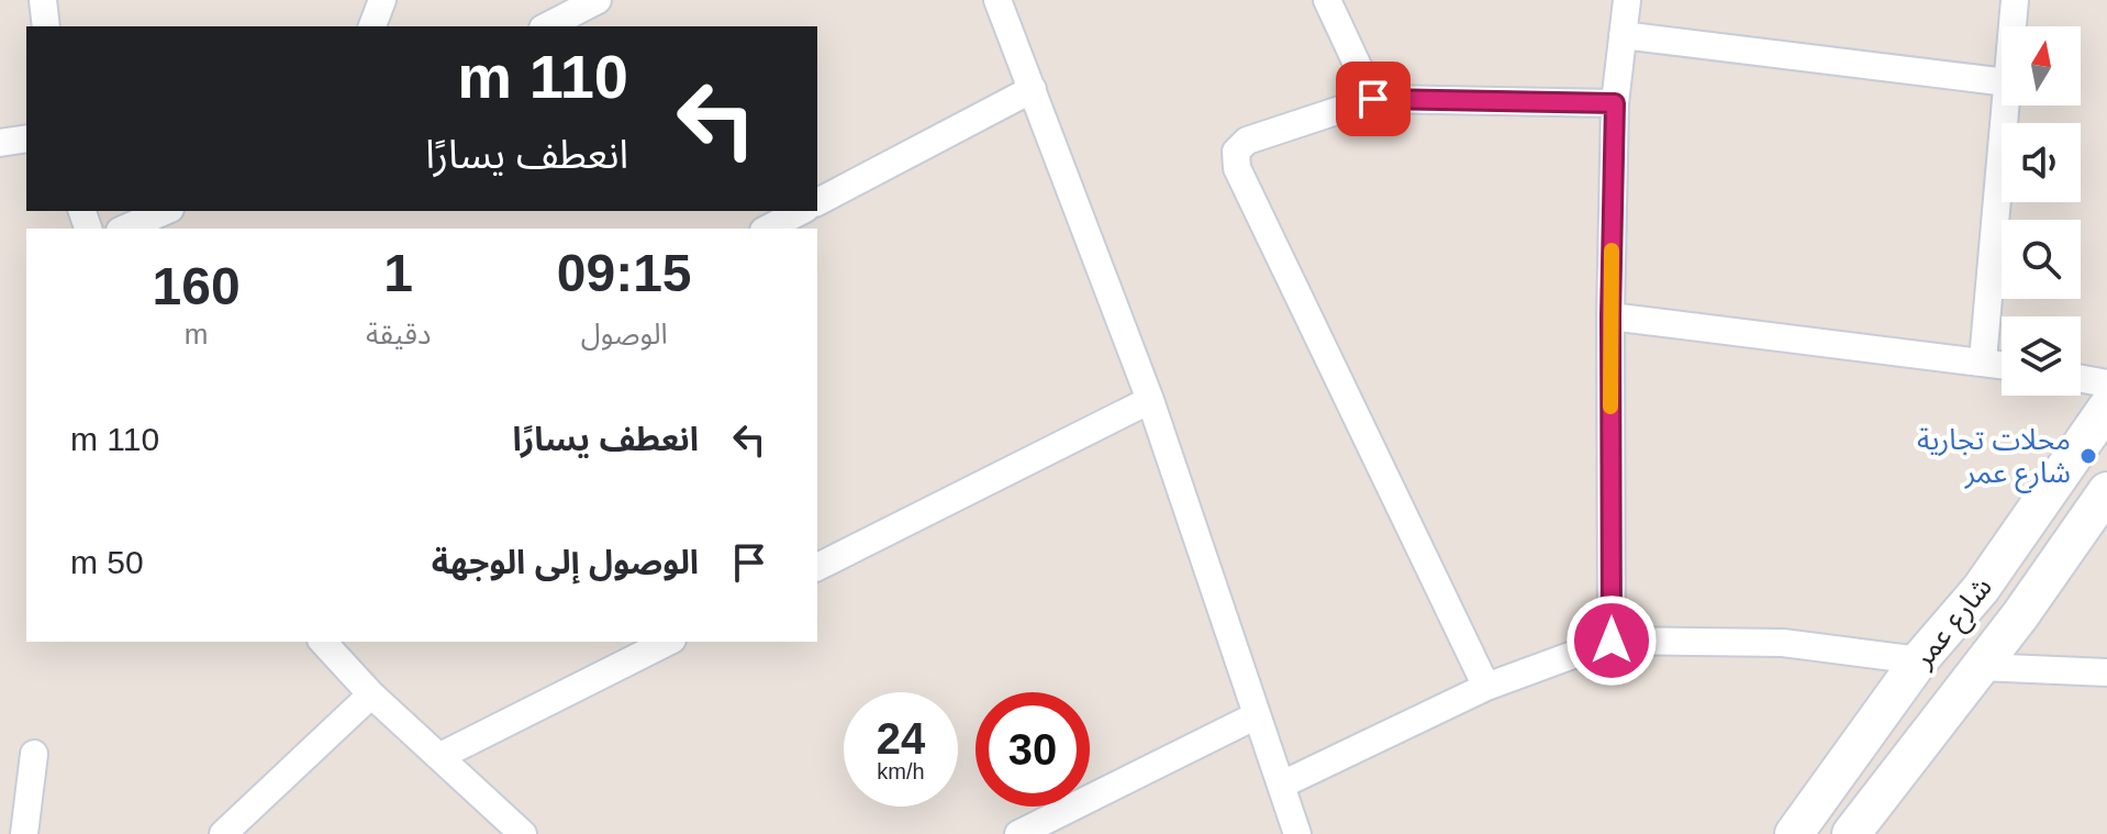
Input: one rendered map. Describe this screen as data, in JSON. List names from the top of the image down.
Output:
{
  "streets": {
    "main road": ["شارع عمر"]
  },
  "places": ["محلات تجارية شارع عمر"],
  "north": "top",
  "page": {
    "turn": ["110 m", "انعطف يسارًا"],
    "eta": [
      "09:15",
      "الوصول",
      "1",
      "دقيقة",
      "160",
      "m"
    ],
    "list": [
      {
        "name": "انعطف يسارًا",
        "value": "110 m"
      },
      {
        "name": "الوصول إلى الوجهة",
        "value": "50 m"
      }
    ],
    "speed": "24 km/h",
    "limit": "30"
  }
}
